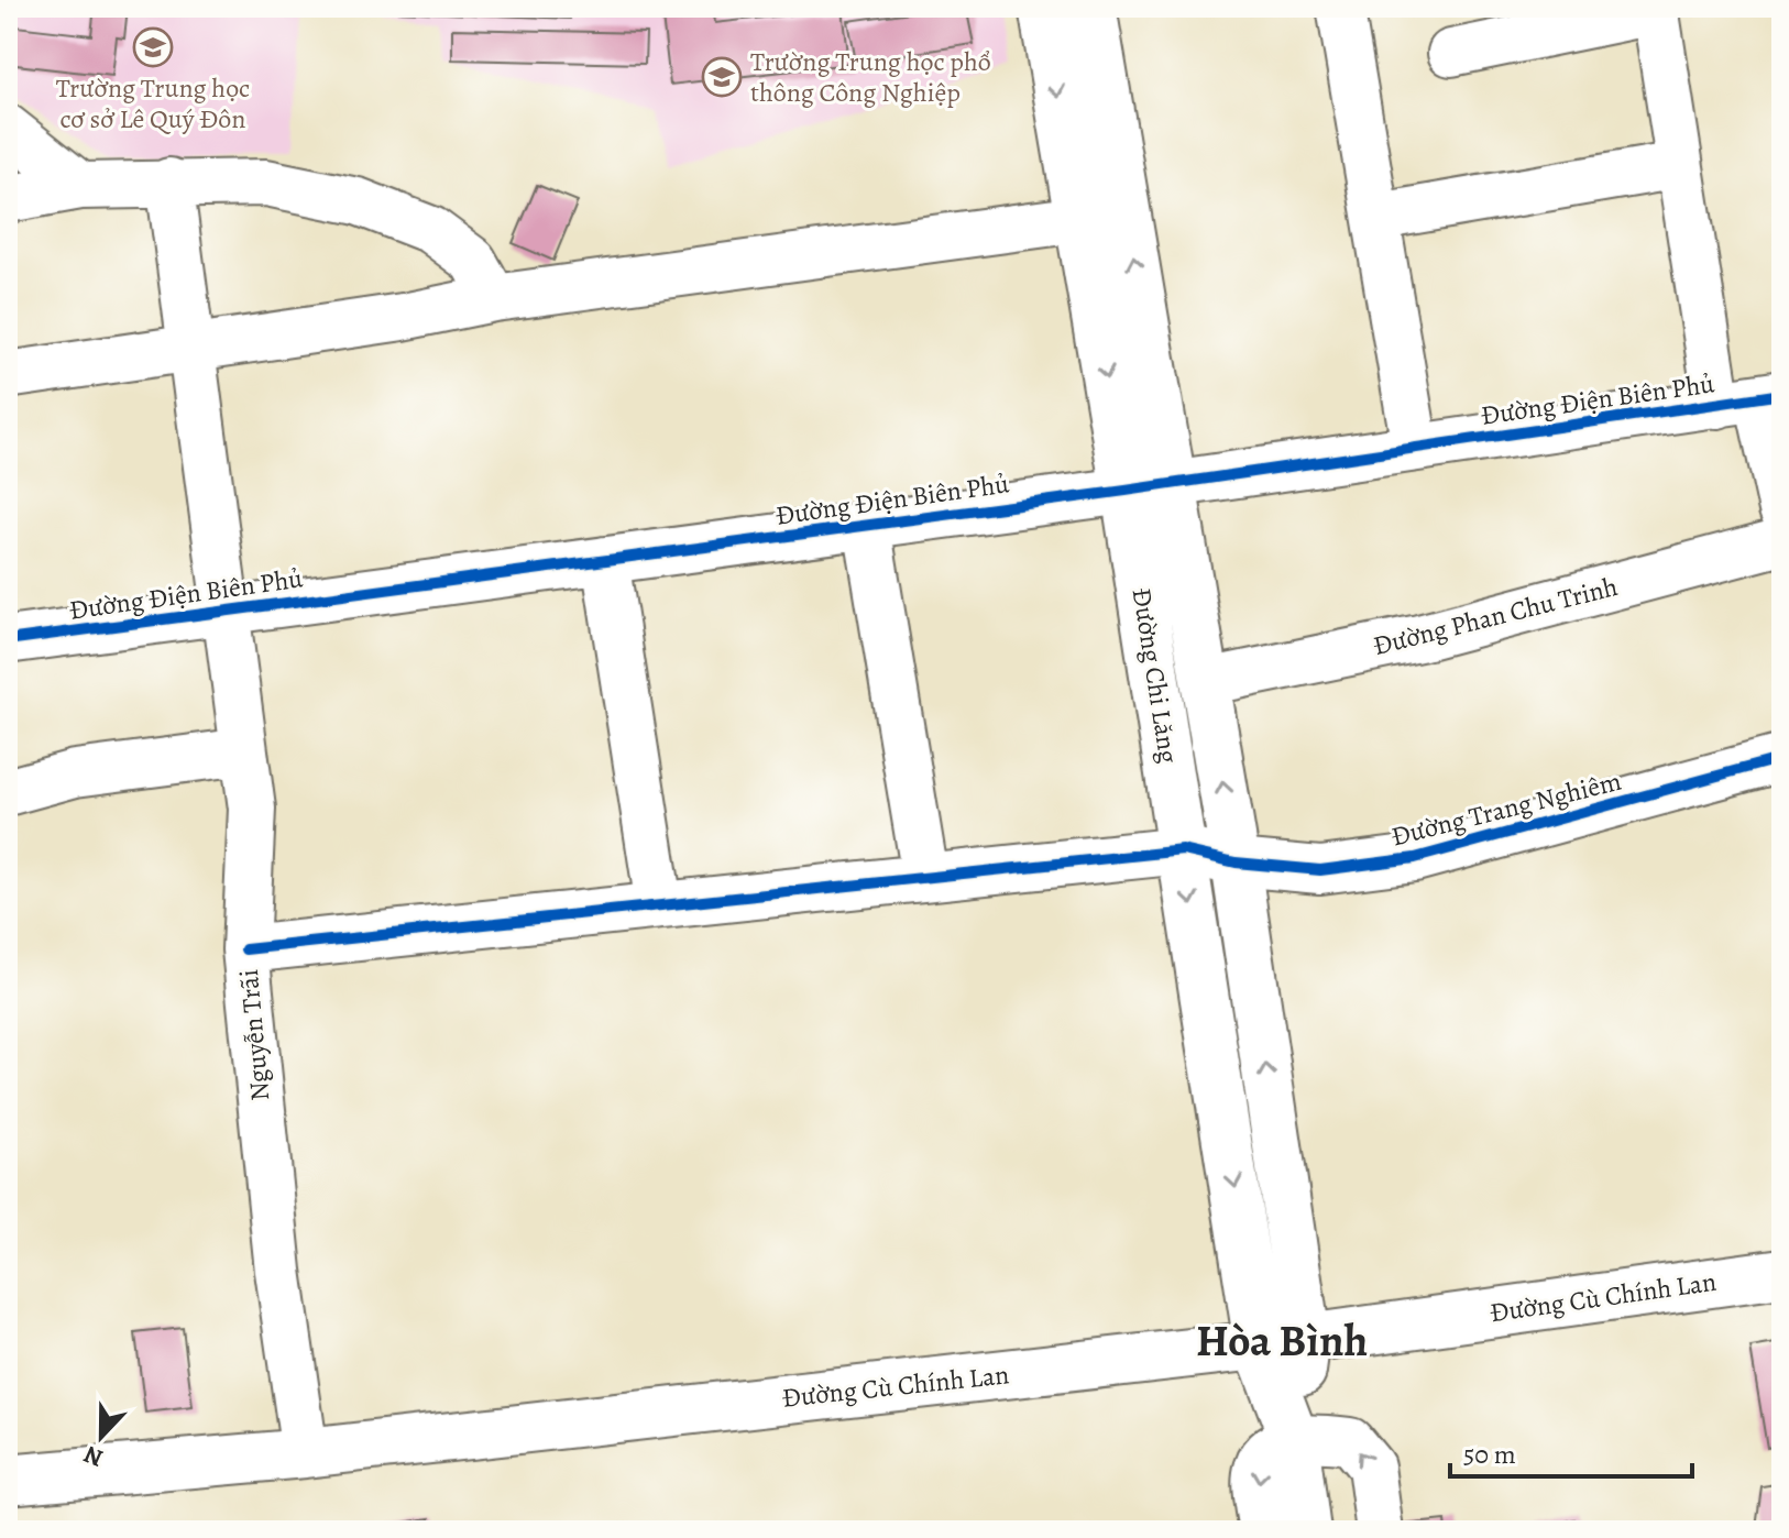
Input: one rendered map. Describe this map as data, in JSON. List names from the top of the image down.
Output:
{
  "streets": {
    "main road": ["Đường Chi Lăng", "Đường Cù Chính Lan"],
    "street": [
      "Đường Điện Biên Phủ",
      "Đường Phan Chu Trinh",
      "Đường Trang Nghiêm",
      "Nguyễn Trãi"
    ]
  },
  "crossings": [
    ["Đường Điện Biên Phủ", "Đường Chi Lăng"],
    ["Đường Điện Biên Phủ", "Nguyễn Trãi"],
    ["Đường Phan Chu Trinh", "Đường Chi Lăng"],
    ["Đường Chi Lăng", "Đường Trang Nghiêm"],
    ["Đường Chi Lăng", "Đường Cù Chính Lan"],
    ["Đường Trang Nghiêm", "Nguyễn Trãi"],
    ["Nguyễn Trãi", "Đường Cù Chính Lan"]
  ],
  "districts": ["Hòa Bình"],
  "places": {
    "school or university": ["Trường Trung học cơ sở Lê Quý Đôn", "Trường Trung học phổ thông Công Nghiệp"]
  },
  "scale_bar": "50 m",
  "north": "bottom"
}
